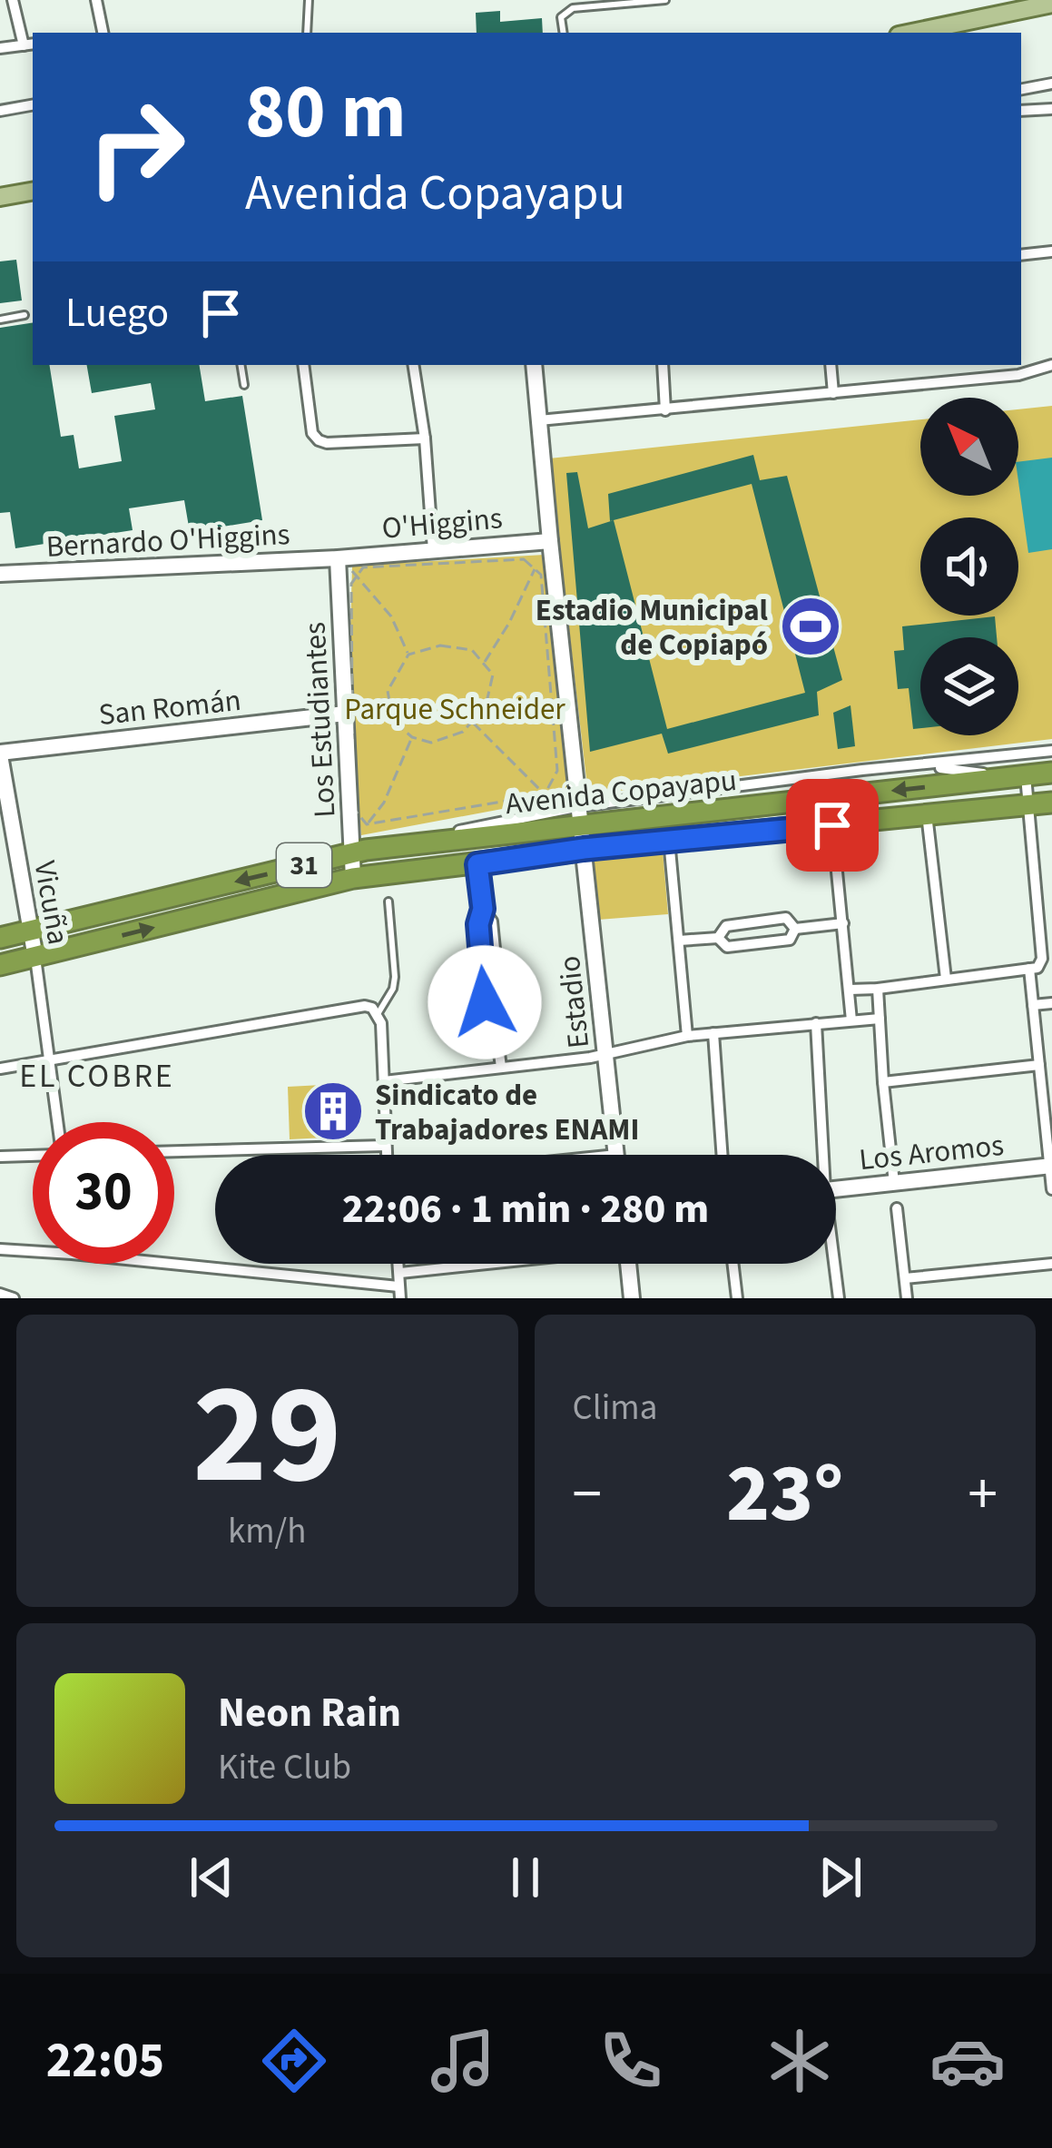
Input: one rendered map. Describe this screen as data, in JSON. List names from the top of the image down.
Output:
{
  "streets": {
    "highway": ["Avenida Copayapu", "31"],
    "street": [
      "O'Higgins",
      "Bernardo O'Higgins",
      "San Román",
      "Los Estudiantes",
      "Vicuña",
      "Estadio",
      "Los Aromos"
    ]
  },
  "crossings": [
    ["O'Higgins", "Bernardo O'Higgins"],
    ["O'Higgins", "Los Estudiantes"],
    ["O'Higgins", "Estadio"],
    ["Bernardo O'Higgins", "Los Estudiantes"],
    ["San Román", "Los Estudiantes"],
    ["San Román", "Vicuña"],
    ["Los Estudiantes", "Avenida Copayapu"],
    ["Avenida Copayapu", "Vicuña"],
    ["Avenida Copayapu", "Estadio"]
  ],
  "districts": ["EL COBRE"],
  "parks": ["Parque Schneider"],
  "places": {
    "sports": ["Estadio Municipal de Copiapó"],
    "building": ["Sindicato de Trabajadores ENAMI"]
  },
  "north": "top left",
  "page": {
    "turn": ["80 m", "Avenida Copayapu"],
    "then": "Luego",
    "limit": "30",
    "trip": "22:06 · 1 min · 280 m",
    "tile": [
      ["29", "km/h"],
      "Clima"
    ],
    "heat": ["−", "23°", "+"],
    "song": ["Neon Rain", "Kite Club"],
    "tabs": "22:05"
  }
}
